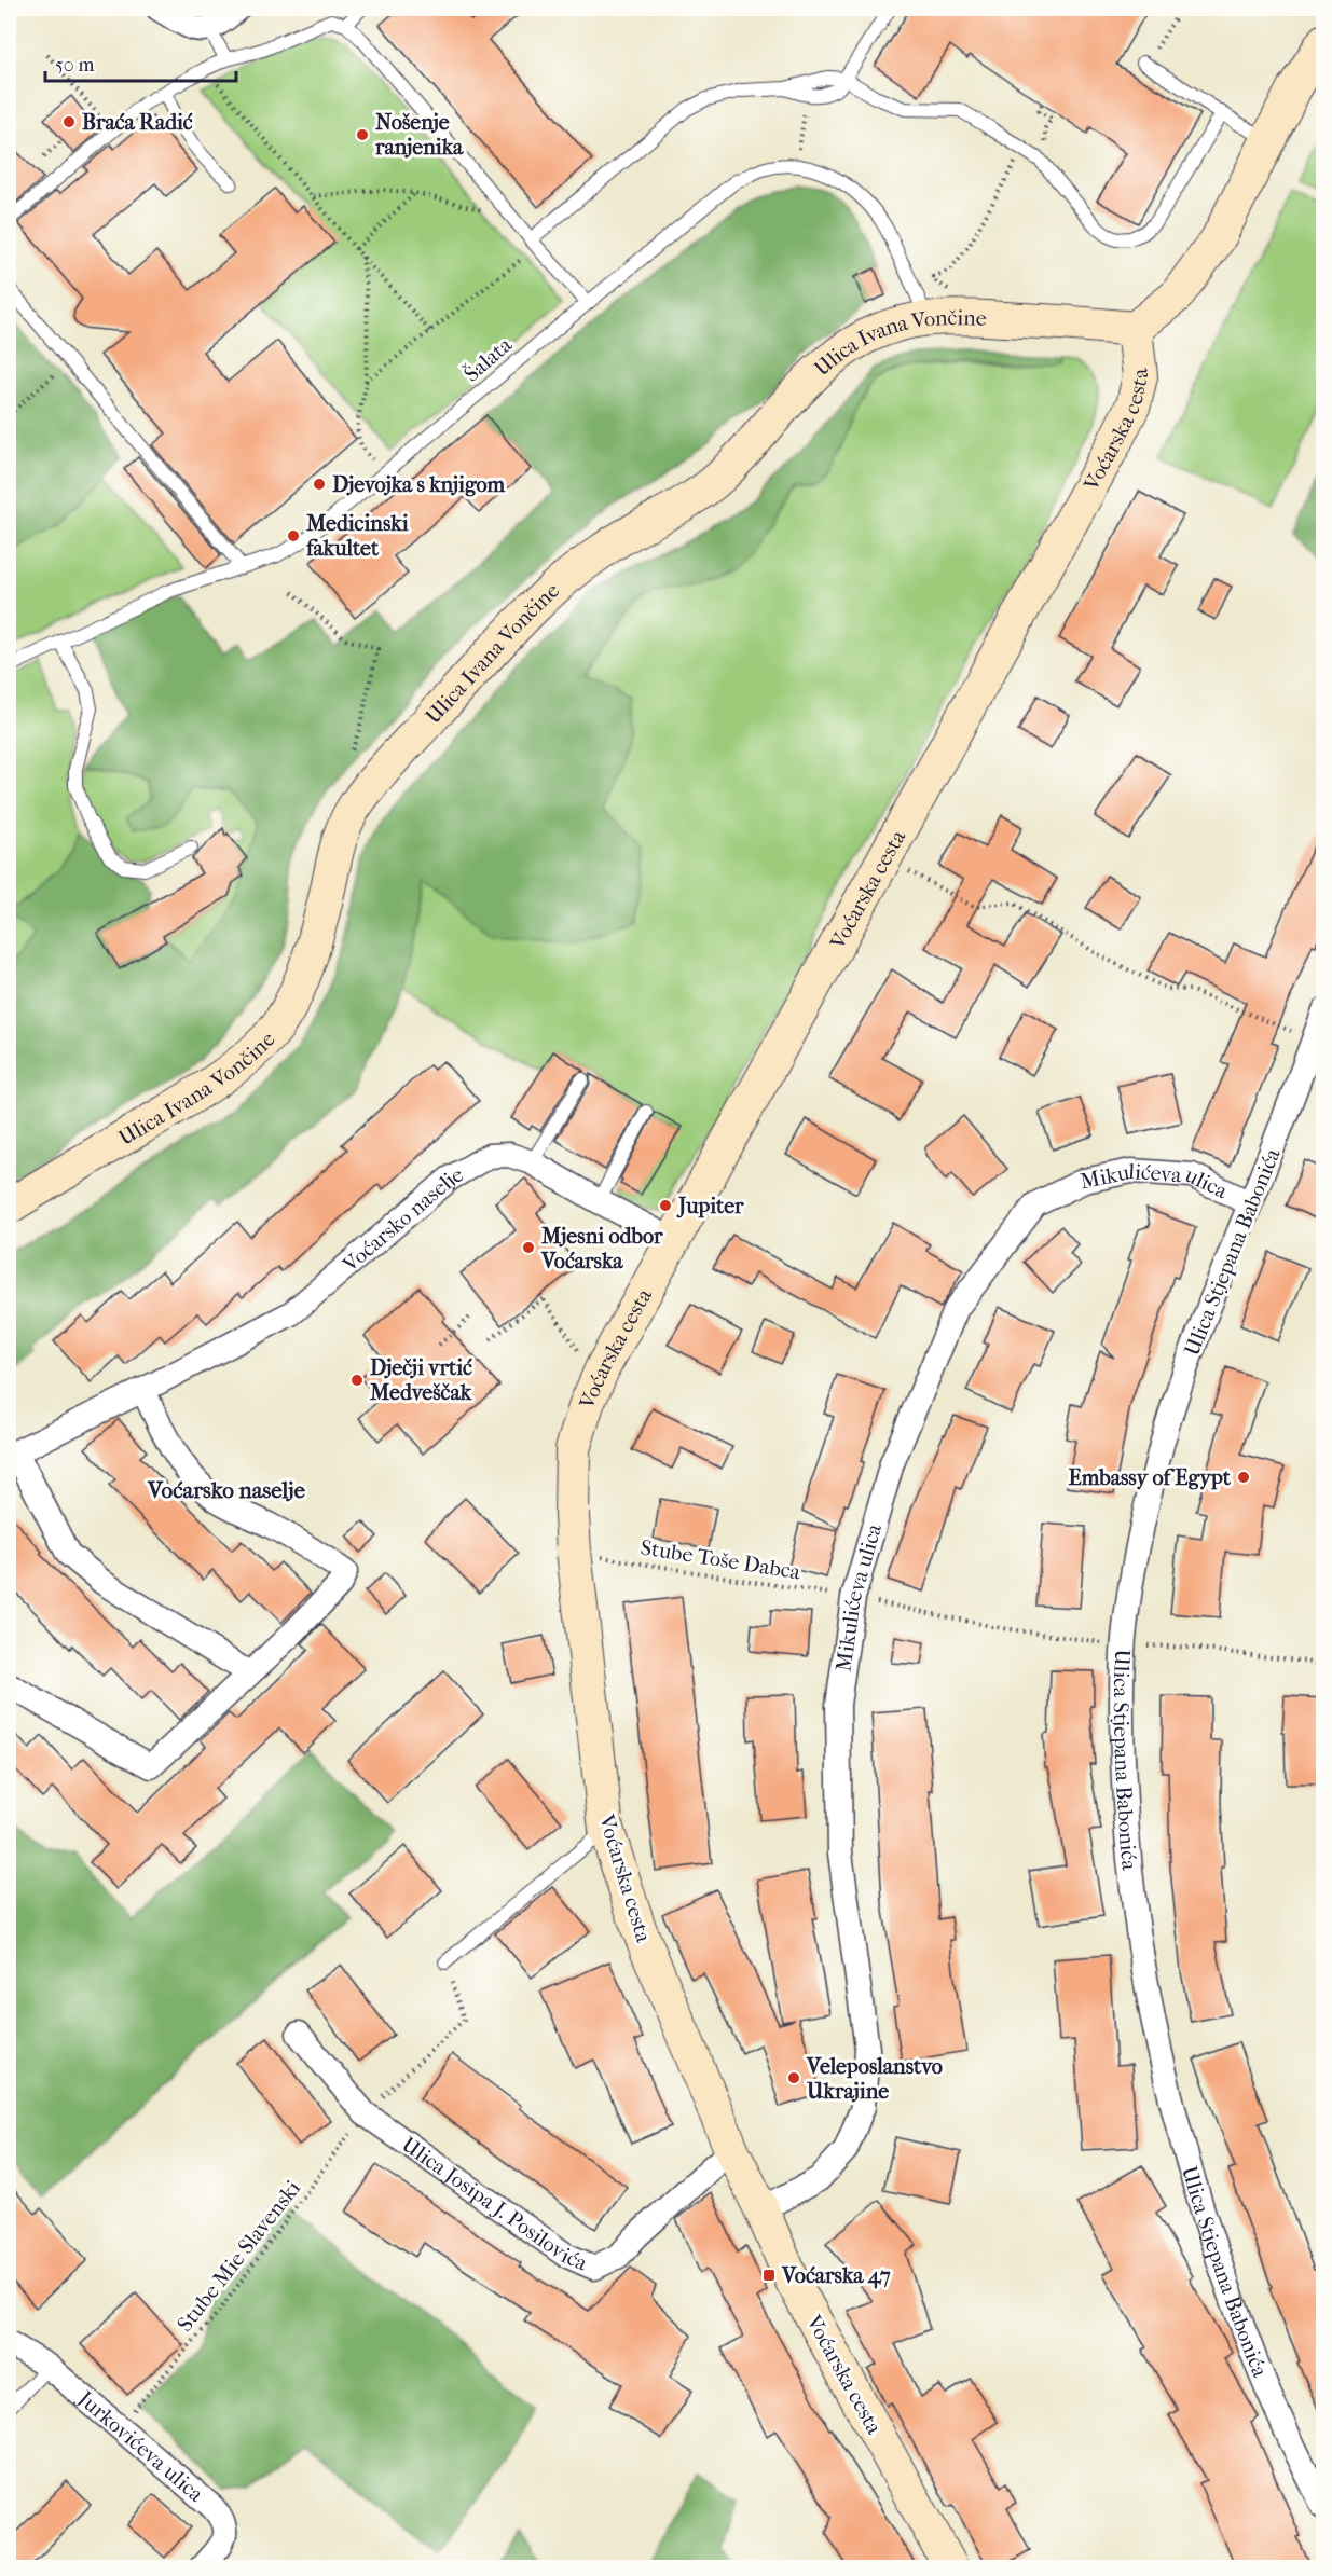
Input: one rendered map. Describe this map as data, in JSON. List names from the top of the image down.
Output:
{
  "streets": {
    "street": [
      "Ulica Ivana Vončine",
      "Voćarska cesta",
      "Mikulićeva ulica",
      "Voćarsko naselje",
      "Ulica Stjepana Babonića",
      "Ulica Josipa J. Posilovića",
      "Jurkovićeva ulica"
    ],
    "lane": ["Šalata"],
    "path": ["Stube Toše Dabca", "Stube Mie Slavenski"]
  },
  "crossings": [
    ["Ulica Ivana Vončine", "Šalata"],
    ["Ulica Ivana Vončine", "Voćarska cesta"],
    ["Voćarska cesta", "Mikulićeva ulica"],
    ["Voćarska cesta", "Voćarsko naselje"],
    ["Voćarska cesta", "Ulica Josipa J. Posilovića"],
    ["Mikulićeva ulica", "Ulica Stjepana Babonića"],
    ["Ulica Josipa J. Posilovića", "Stube Mie Slavenski"]
  ],
  "districts": ["Voćarsko naselje"],
  "places": {
    "other": [
      "Braća Radić",
      "Nošenje ranjenika",
      "Djevojka s knjigom",
      "Medicinski fakultet",
      "Jupiter",
      "Mjesni odbor Voćarska",
      "Dječji vrtić Medveščak",
      "Embassy of Egypt",
      "Veleposlanstvo Ukrajine"
    ],
    "transit": ["Voćarska 47"]
  },
  "scale_bar": "50 m"
}
